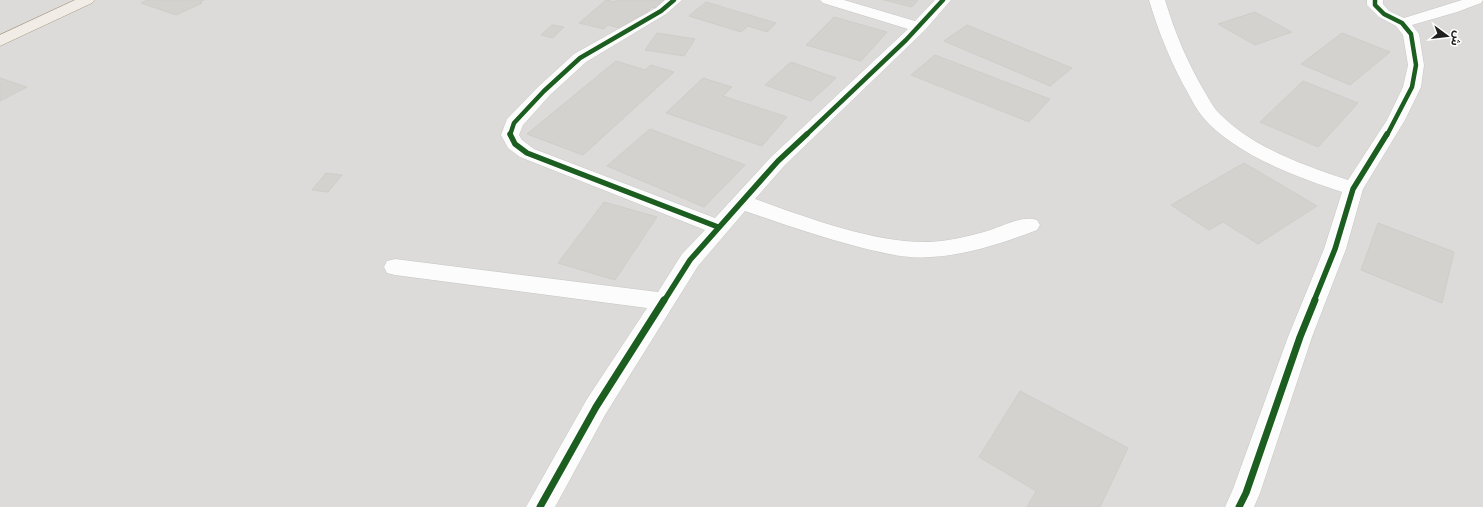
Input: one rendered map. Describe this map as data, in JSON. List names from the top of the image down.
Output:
{
  "north": "right"
}
